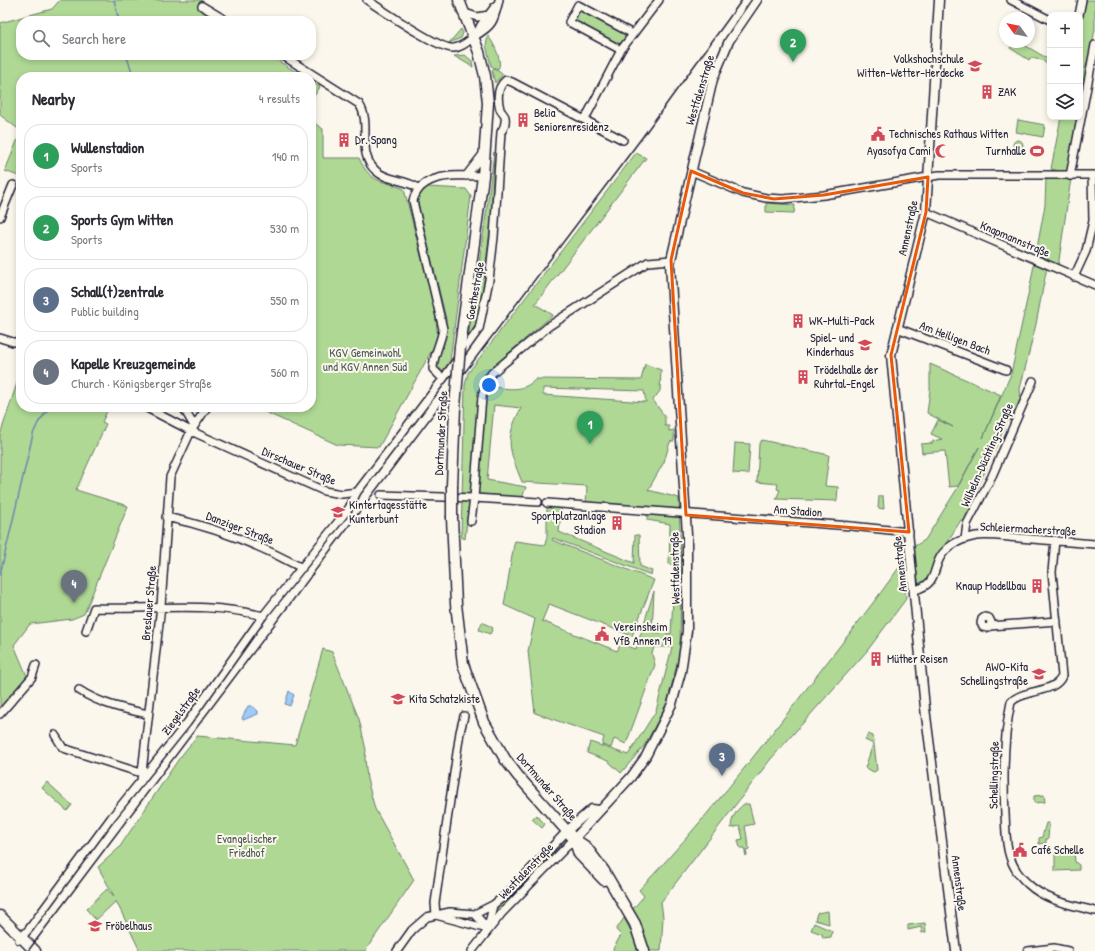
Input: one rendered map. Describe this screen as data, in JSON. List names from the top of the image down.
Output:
{
  "streets": {
    "main road": ["Dortmunder Straße"],
    "street": [
      "Westfalenstraße",
      "Annenstraße",
      "Knapmannstraße",
      "Goethestraße",
      "Am Heiligen Bach",
      "Wilhelm-Düchting-Straße",
      "Dirschauer Straße",
      "Am Stadion",
      "Danziger Straße",
      "Schleiermacherstraße",
      "Breslauer Straße",
      "Ziegelstraße",
      "Schellingstraße"
    ]
  },
  "crossings": [
    ["Westfalenstraße", "Dortmunder Straße"],
    ["Westfalenstraße", "Am Stadion"],
    ["Annenstraße", "Knapmannstraße"],
    ["Annenstraße", "Am Heiligen Bach"],
    ["Annenstraße", "Am Stadion"],
    ["Annenstraße", "Schleiermacherstraße"],
    ["Wilhelm-Düchting-Straße", "Schleiermacherstraße"],
    ["Dirschauer Straße", "Breslauer Straße"],
    ["Dirschauer Straße", "Ziegelstraße"],
    ["Danziger Straße", "Breslauer Straße"],
    ["Danziger Straße", "Ziegelstraße"],
    ["Schleiermacherstraße", "Schellingstraße"],
    ["Breslauer Straße", "Ziegelstraße"]
  ],
  "parks": ["KGV Gemeinwohl und KGV Annen Süd", "Evangelischer Friedhof"],
  "places": {
    "school or university": [
      "Volkshochschule Witten-Wetter-Herdecke",
      "Spiel- und Kinderhaus",
      "Kintertagesstätte Kunterbunt",
      "AWO-Kita Schellingstraße",
      "Kita Schatzkiste",
      "Fröbelhaus"
    ],
    "building": [
      "ZAK",
      "Belia Seniorenresidenz",
      "Dr. Spang",
      "WK-Multi-Pack",
      "Trödelhalle der Ruhrtal-Engel",
      "Sportplatzanlage Stadion",
      "Knaup Modellbau",
      "Müther Reisen"
    ],
    "public building": ["Technisches Rathaus Witten", "Vereinsheim VfB Annen 19", "Café Schelle"],
    "mosque": ["Ayasofya Cami"],
    "sports": ["Turnhalle"]
  },
  "north": "top left",
  "page": {
    "map_buttons": ["+", "−"],
    "search": "Search here",
    "pins": [
      "2",
      "1",
      "4",
      "3"
    ],
    "heading": ["Nearby", "4 results"],
    "list": [
      {
        "mark": "1",
        "name": "Wullenstadion",
        "note": "Sports",
        "value": "140 m"
      },
      {
        "mark": "2",
        "name": "Sports Gym Witten",
        "note": "Sports",
        "value": "530 m"
      },
      {
        "mark": "3",
        "name": "Schall(t)zentrale",
        "note": "Public building",
        "value": "550 m"
      },
      {
        "mark": "4",
        "name": "Kapelle Kreuzgemeinde",
        "note": "Church · Königsberger Straße",
        "value": "560 m"
      }
    ]
  }
}
